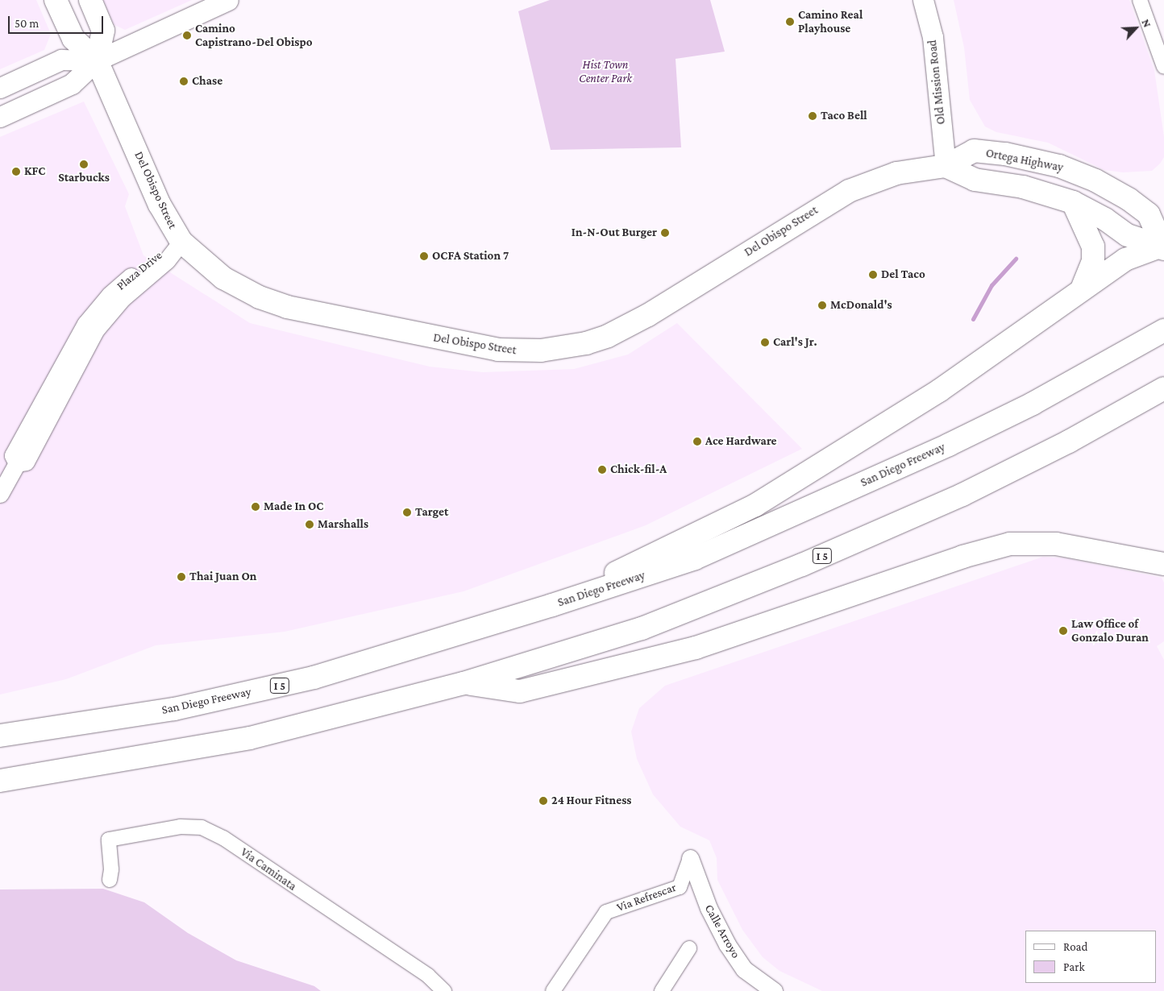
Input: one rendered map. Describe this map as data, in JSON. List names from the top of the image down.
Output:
{
  "streets": {
    "main road": [
      "Old Mission Road",
      "Ortega Highway",
      "Del Obispo Street",
      "San Diego Freeway",
      "I 5"
    ],
    "street": [
      "Plaza Drive",
      "Via Caminata",
      "Via Refrescar",
      "Calle Arroyo"
    ]
  },
  "crossings": [
    ["Old Mission Road", "Ortega Highway"],
    ["Old Mission Road", "Del Obispo Street"],
    ["Ortega Highway", "Del Obispo Street"],
    ["Del Obispo Street", "Plaza Drive"],
    ["Via Refrescar", "Calle Arroyo"]
  ],
  "parks": ["Hist Town Center Park"],
  "places": [
    "Camino Real Playhouse",
    "Camino Capistrano-Del Obispo",
    "Chase",
    "Taco Bell",
    "Starbucks",
    "KFC",
    "In-N-Out Burger",
    "OCFA Station 7",
    "Del Taco",
    "McDonald's",
    "Carl's Jr.",
    "Ace Hardware",
    "Chick-fil-A",
    "Made In OC",
    "Target",
    "Marshalls",
    "Thai Juan On",
    "Law Office of Gonzalo Duran",
    "24 Hour Fitness"
  ],
  "legend": ["Road", "Park"],
  "scale_bar": "50 m",
  "north": "top right"
}
